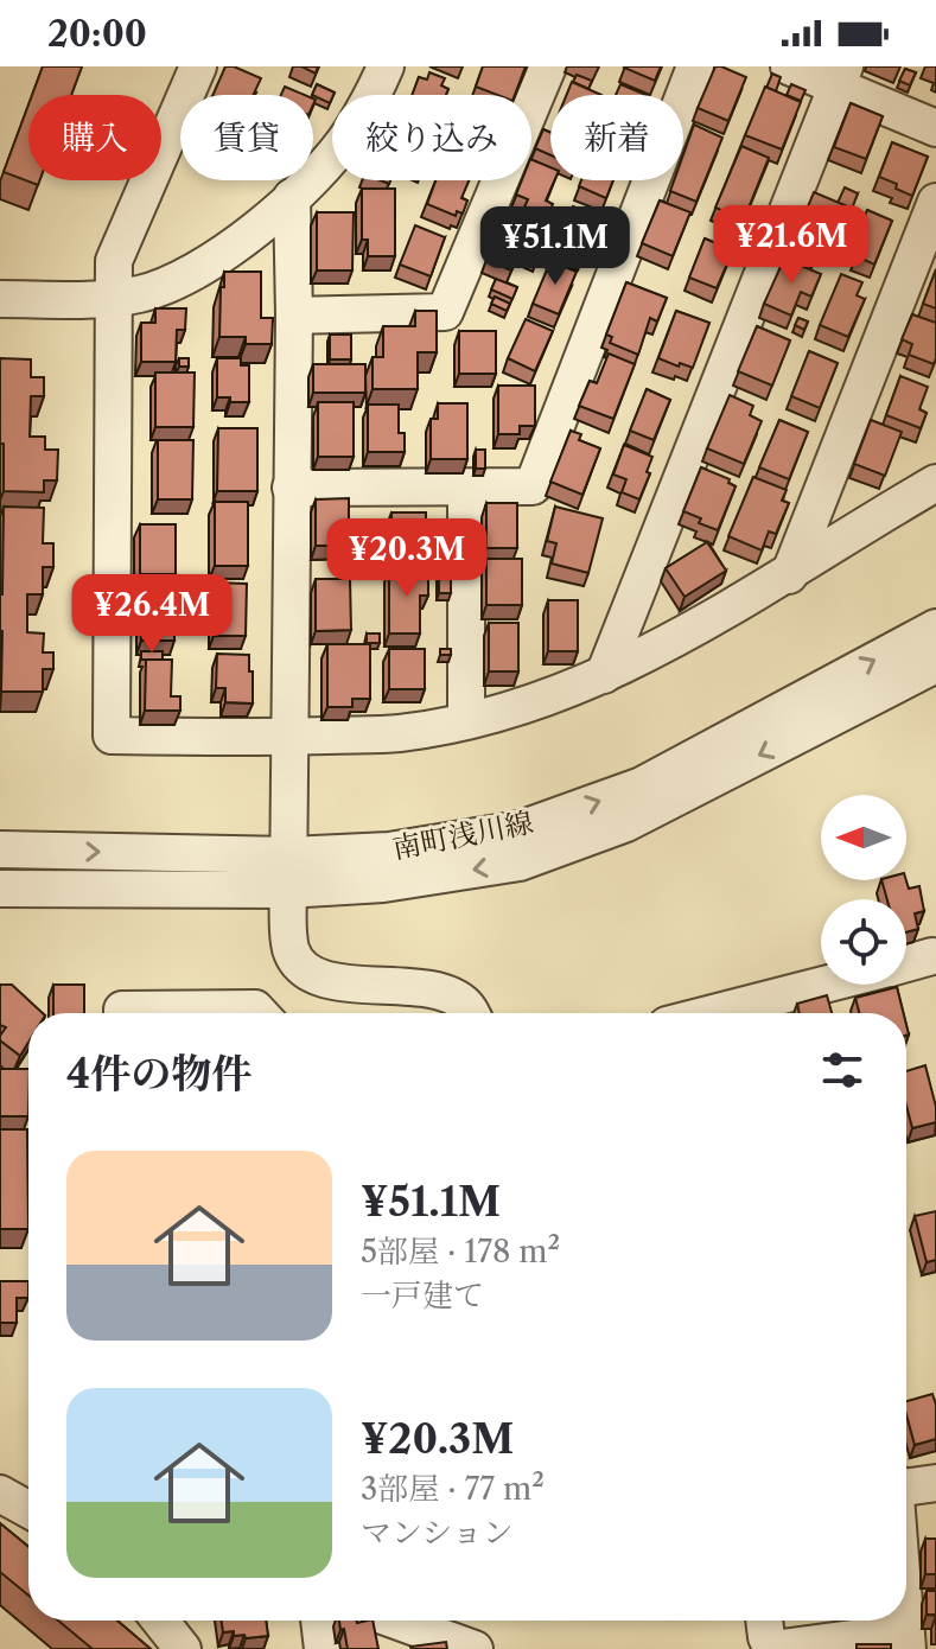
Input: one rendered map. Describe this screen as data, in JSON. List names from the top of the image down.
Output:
{
  "streets": {
    "street": ["南町浅川線"]
  },
  "north": "left",
  "page": {
    "status": "20:00",
    "chip": [
      "購入",
      "賃貸",
      "絞り込み",
      "新着"
    ],
    "price": [
      "¥21.6M",
      "¥51.1M",
      "¥20.3M",
      "¥26.4M"
    ],
    "heading": "4件の物件",
    "list": [
      {
        "name": "¥51.1M",
        "note": "5部屋 · 178 m² · 一戸建て"
      },
      {
        "name": "¥20.3M",
        "note": "3部屋 · 77 m² · マンション"
      }
    ]
  }
}
